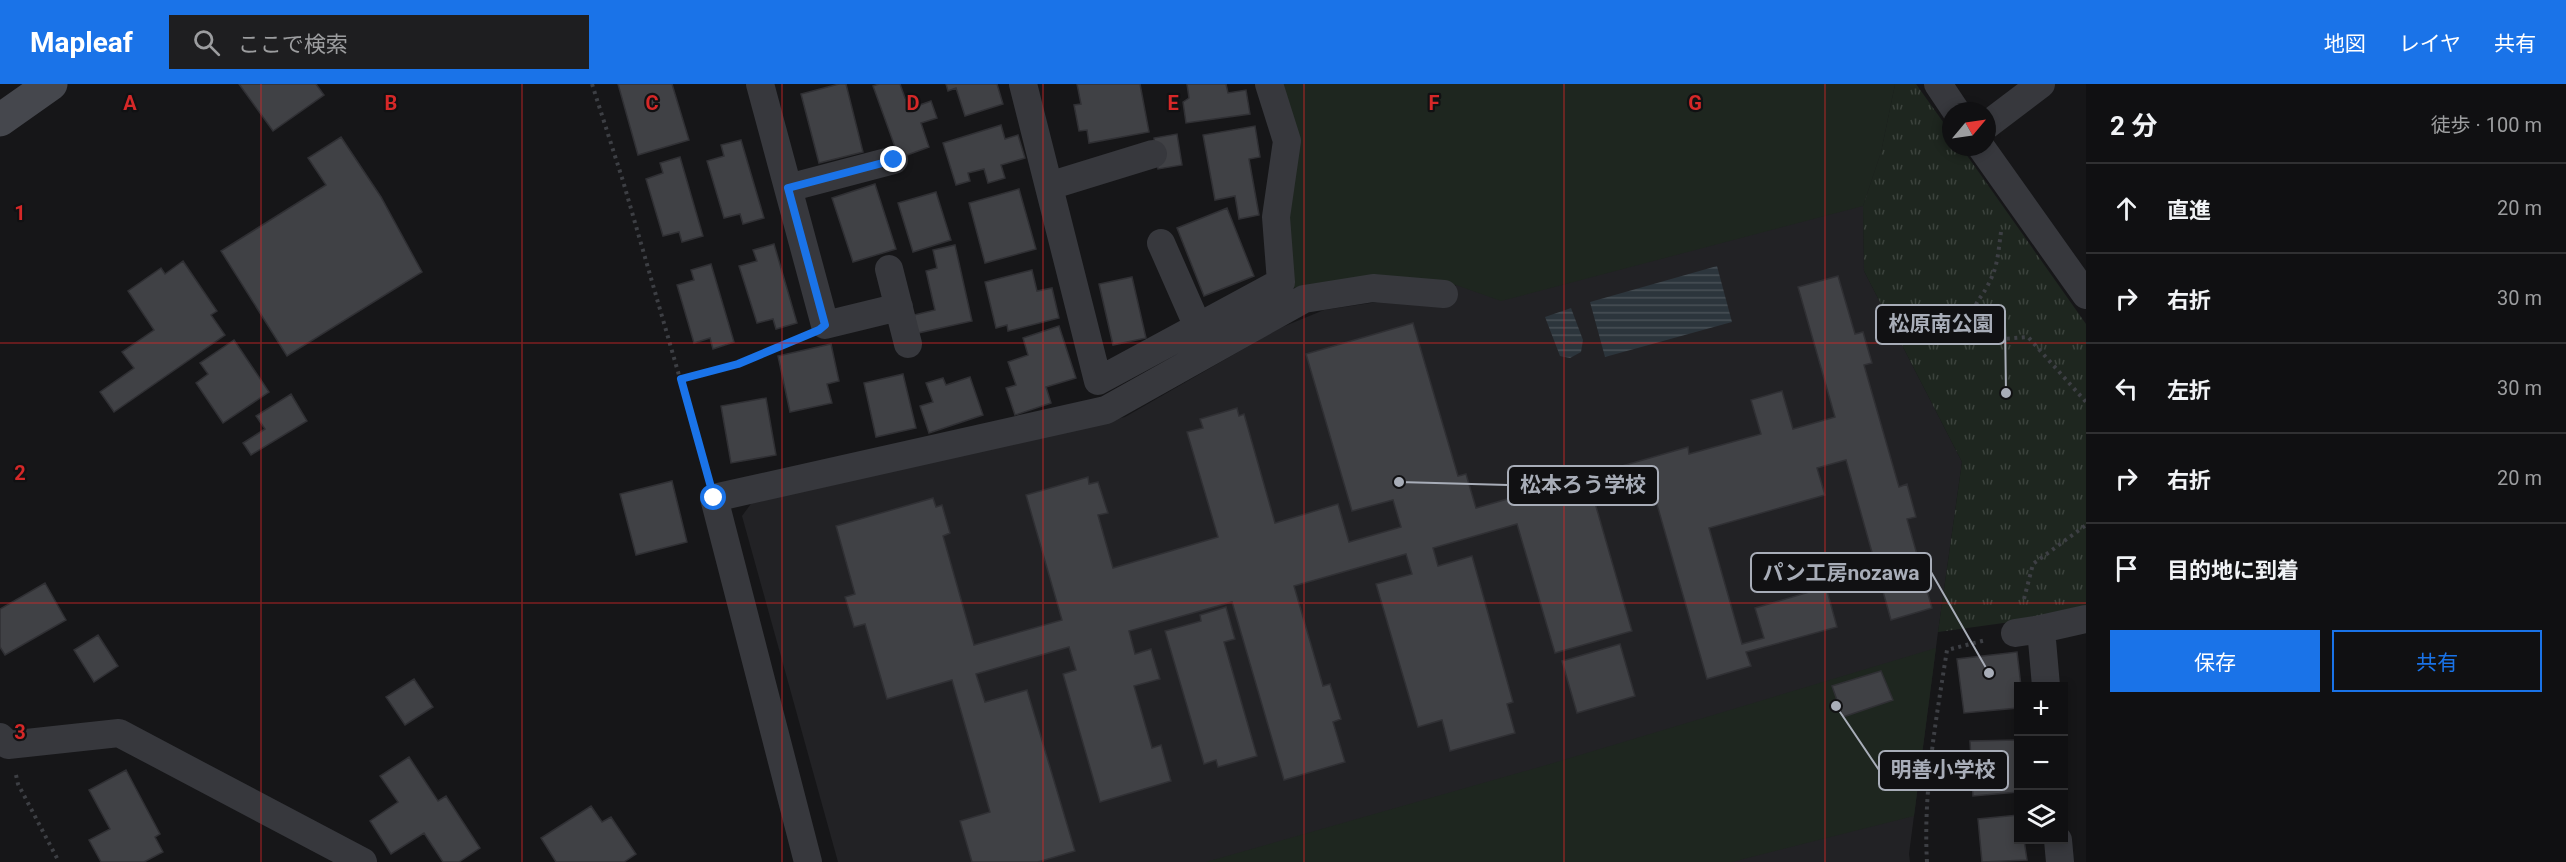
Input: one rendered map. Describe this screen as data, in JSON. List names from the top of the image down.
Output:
{
  "places": [
    "松原南公園",
    "松本ろう学校",
    "パン工房nozawa",
    "明善小学校"
  ],
  "north": "top right",
  "page": {
    "header": "Mapleaf",
    "search": "ここで検索",
    "nav": ["地図", "レイヤ", "共有"],
    "heading": ["2 分", "徒歩 · 100 m"],
    "list": [
      ["直進", "20 m"],
      ["右折", "30 m"],
      ["左折", "30 m"],
      ["右折", "20 m"],
      "目的地に到着"
    ],
    "buttons": ["保存", "共有"],
    "map_buttons": ["+", "−"]
  },
  "grid": {
    "columns": [
      "A",
      "B",
      "C",
      "D",
      "E",
      "F",
      "G"
    ],
    "rows": ["1", "2", "3"]
  }
}
